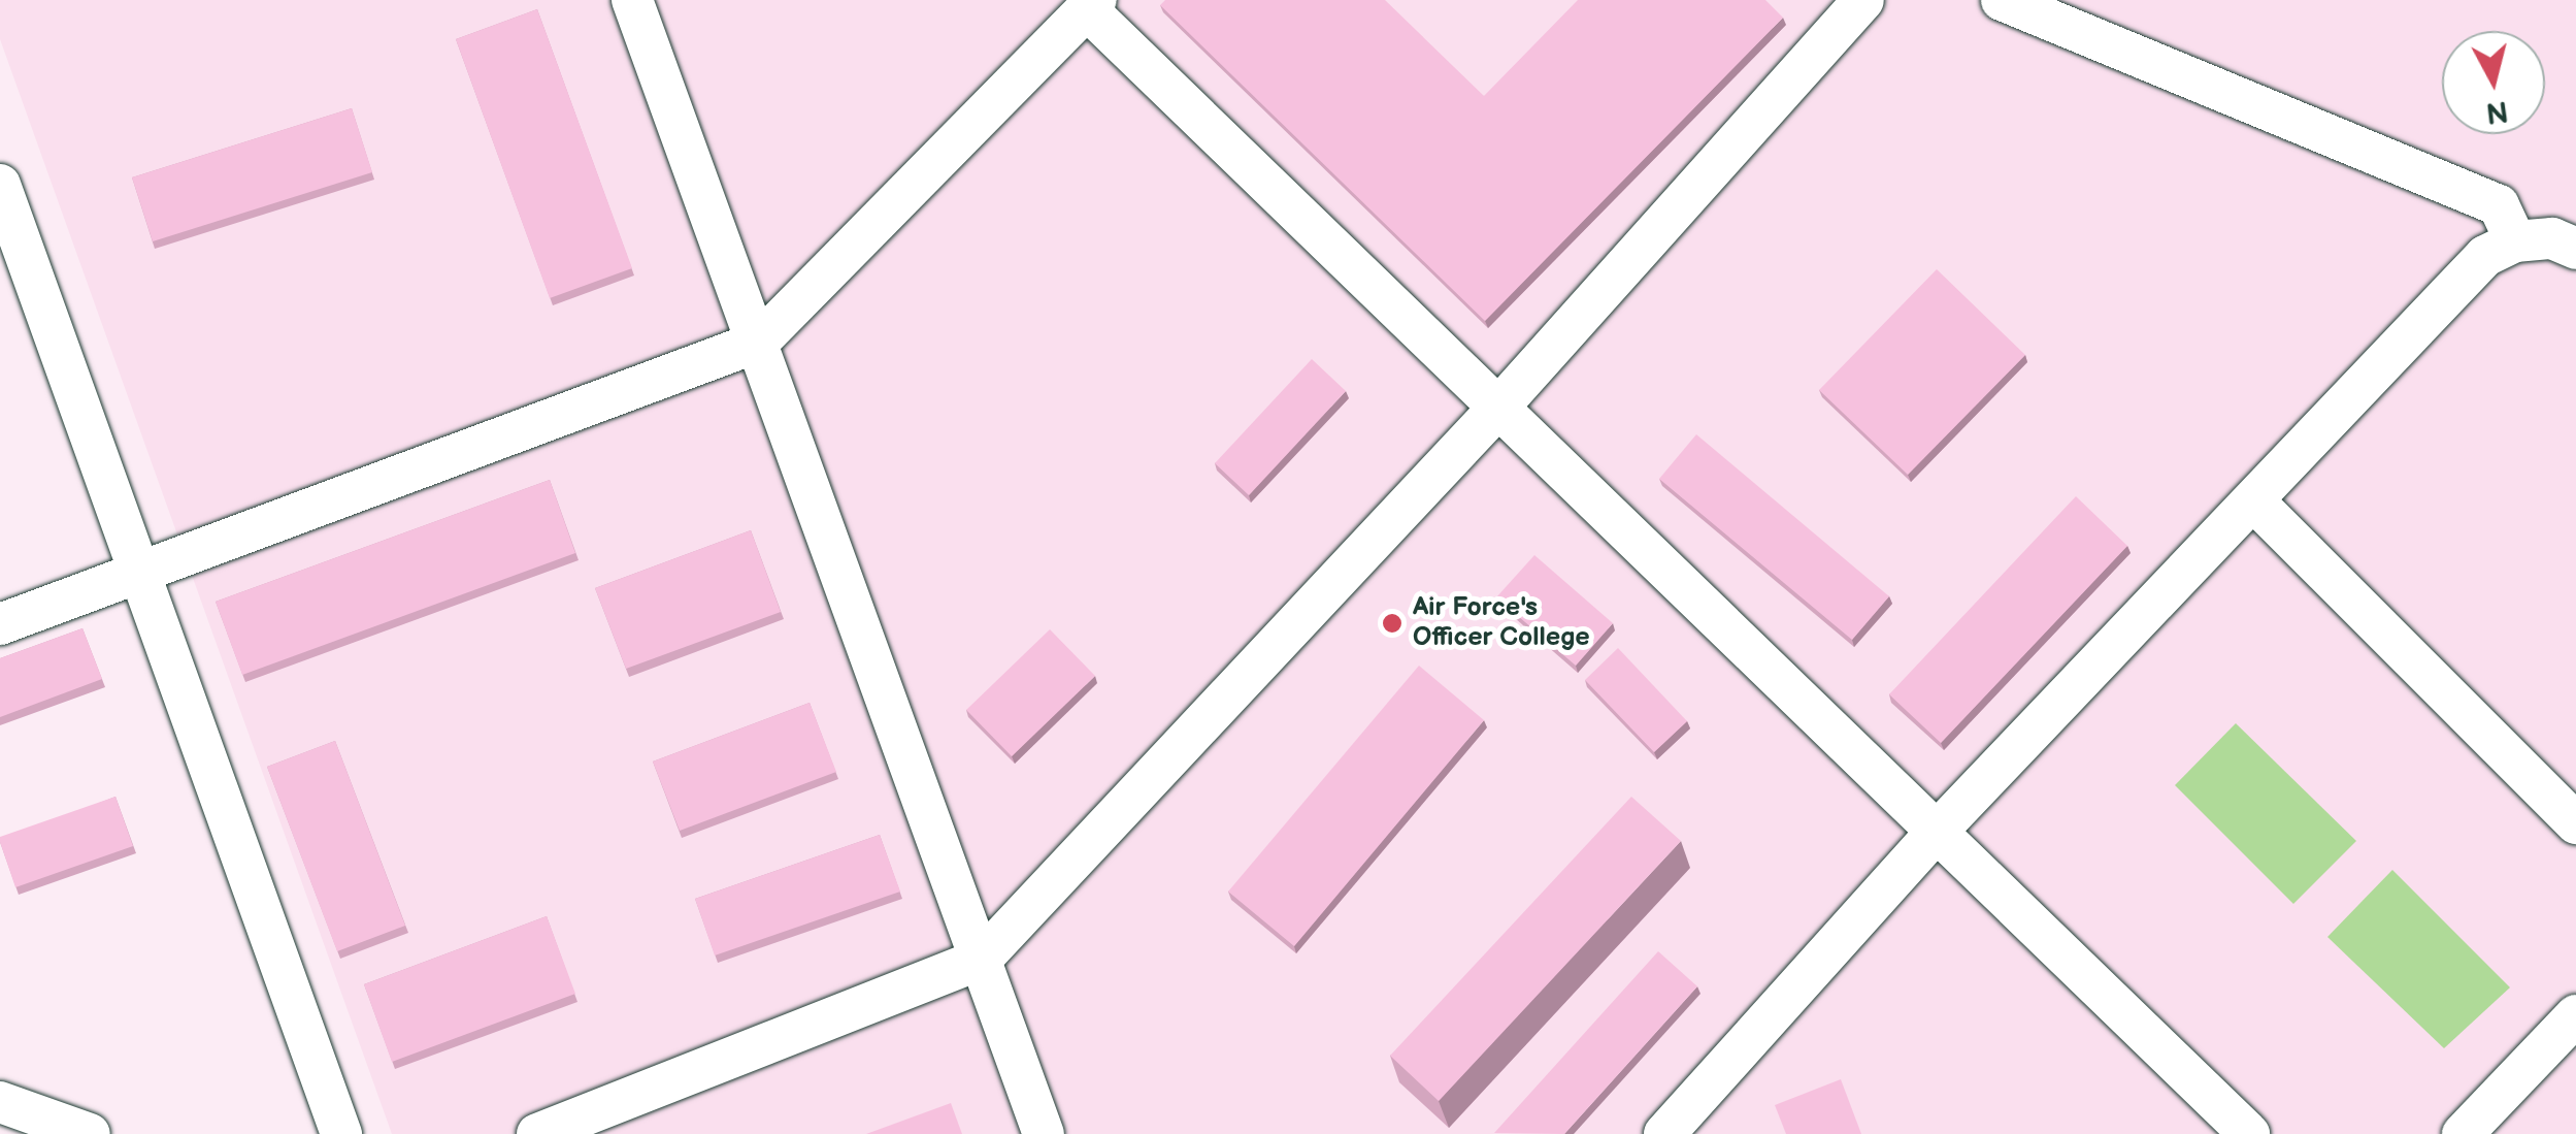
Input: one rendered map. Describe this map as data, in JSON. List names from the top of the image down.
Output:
{
  "places": ["Air Force's Officer College"],
  "north": "bottom"
}
